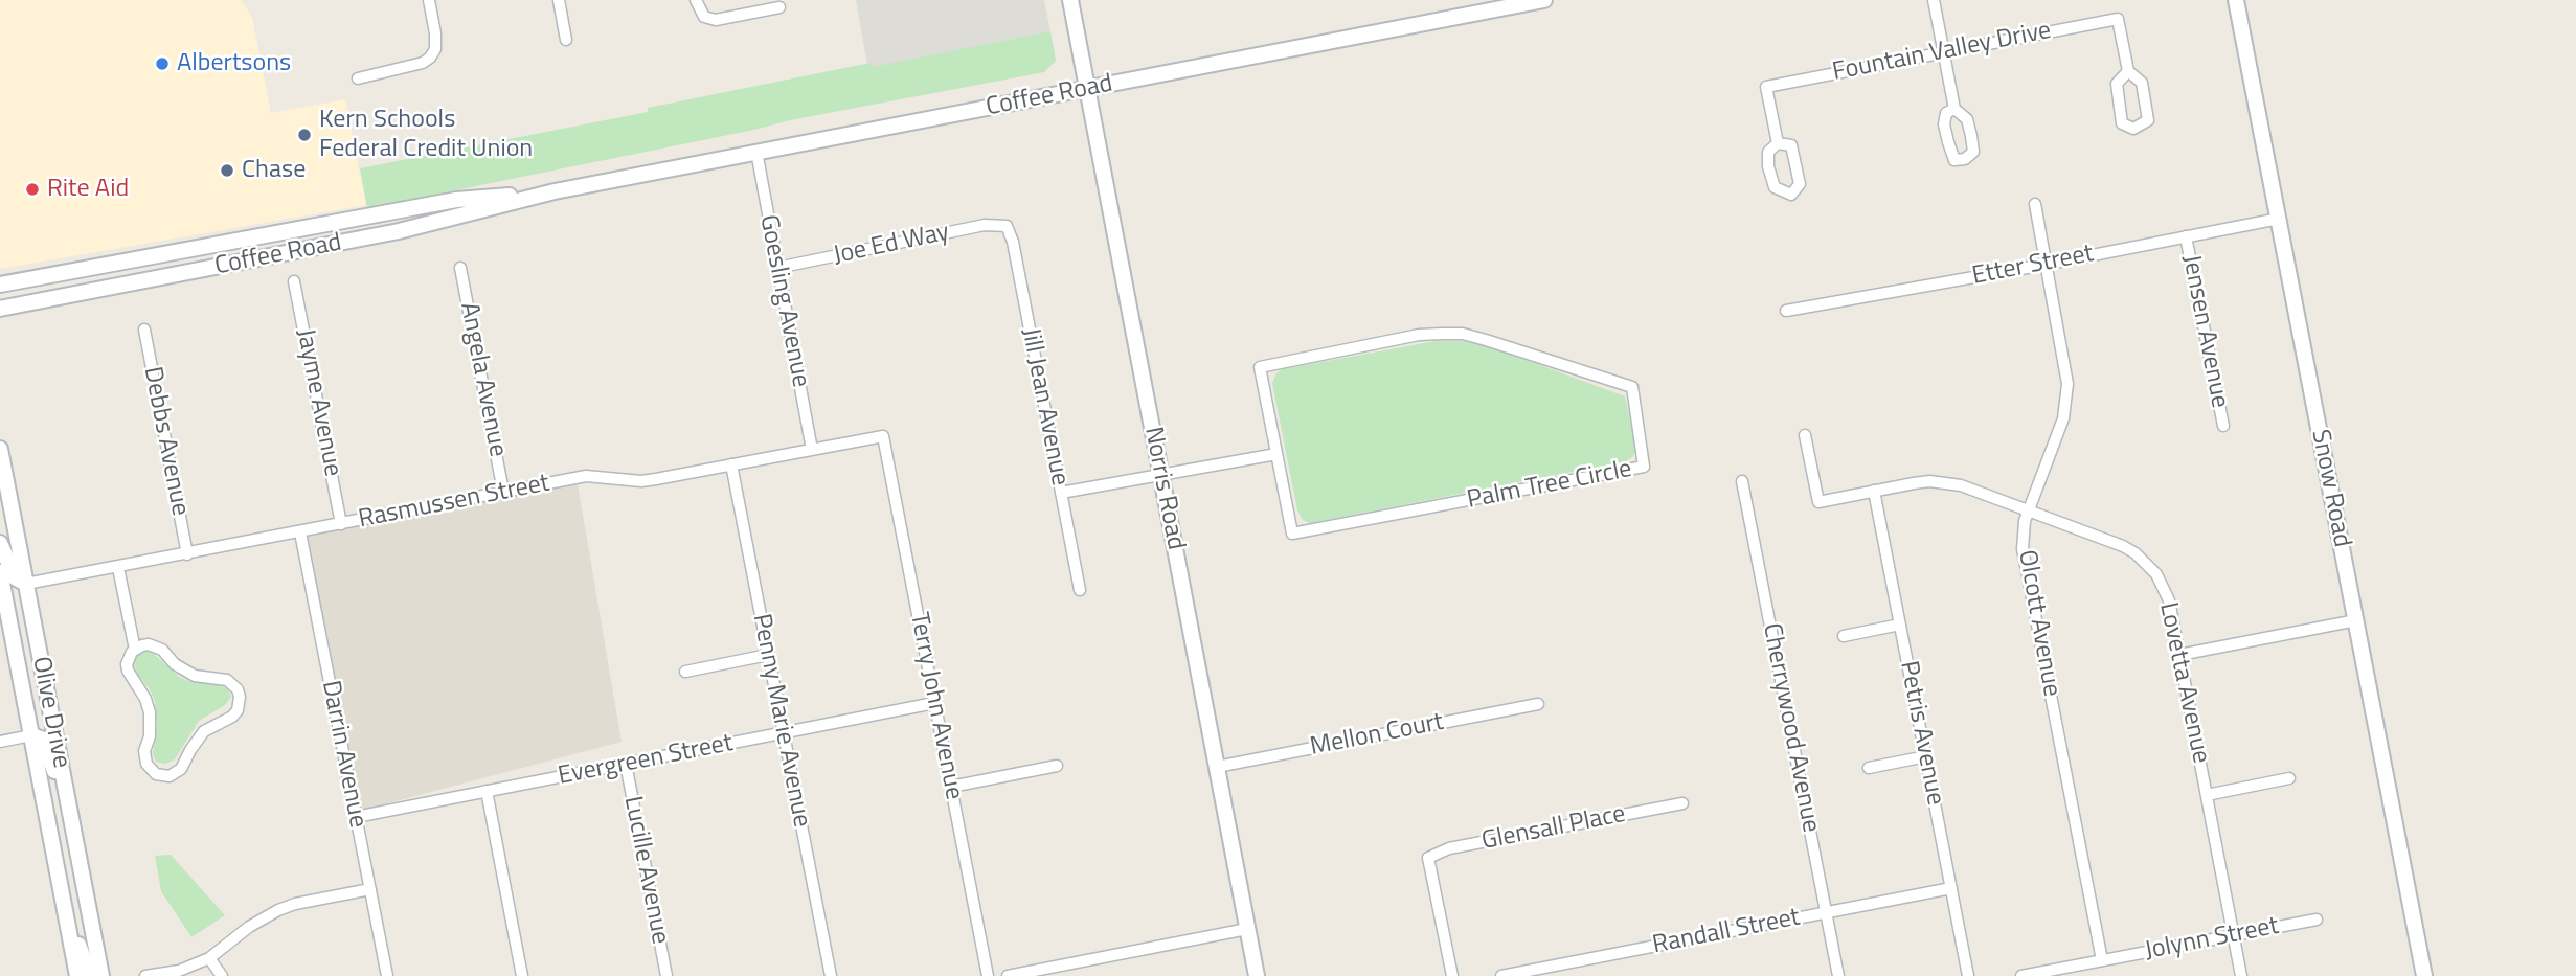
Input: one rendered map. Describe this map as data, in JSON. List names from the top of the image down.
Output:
{
  "streets": {
    "main road": [
      "Coffee Road",
      "Norris Road",
      "Snow Road",
      "Olive Drive"
    ],
    "street": [
      "Fountain Valley Drive",
      "Joe Ed Way",
      "Etter Street",
      "Goesling Avenue",
      "Jensen Avenue",
      "Angela Avenue",
      "Jayme Avenue",
      "Jill Jean Avenue",
      "Debbs Avenue",
      "Palm Tree Circle",
      "Rasmussen Street",
      "Olcott Avenue",
      "Lovetta Avenue",
      "Terry John Avenue",
      "Penny Marie Avenue",
      "Cherrywood Avenue",
      "Petris Avenue",
      "Mellon Court",
      "Darrin Avenue",
      "Evergreen Street",
      "Glensall Place",
      "Lucille Avenue",
      "Randall Street",
      "Jolynn Street"
    ]
  },
  "crossings": [
    ["Coffee Road", "Goesling Avenue"],
    ["Coffee Road", "Norris Road"],
    ["Joe Ed Way", "Goesling Avenue"],
    ["Joe Ed Way", "Jill Jean Avenue"],
    ["Etter Street", "Jensen Avenue"],
    ["Etter Street", "Snow Road"],
    ["Etter Street", "Olcott Avenue"],
    ["Goesling Avenue", "Rasmussen Street"],
    ["Angela Avenue", "Rasmussen Street"],
    ["Jayme Avenue", "Rasmussen Street"],
    ["Debbs Avenue", "Rasmussen Street"],
    ["Norris Road", "Mellon Court"],
    ["Rasmussen Street", "Terry John Avenue"],
    ["Rasmussen Street", "Olive Drive"],
    ["Rasmussen Street", "Penny Marie Avenue"],
    ["Rasmussen Street", "Darrin Avenue"],
    ["Olcott Avenue", "Lovetta Avenue"],
    ["Olcott Avenue", "Jolynn Street"],
    ["Lovetta Avenue", "Petris Avenue"],
    ["Lovetta Avenue", "Jolynn Street"],
    ["Terry John Avenue", "Evergreen Street"],
    ["Penny Marie Avenue", "Evergreen Street"],
    ["Cherrywood Avenue", "Randall Street"],
    ["Petris Avenue", "Randall Street"],
    ["Darrin Avenue", "Evergreen Street"],
    ["Evergreen Street", "Lucille Avenue"]
  ],
  "places": [
    "Albertsons",
    "Kern Schools Federal Credit Union",
    "Chase",
    "Rite Aid"
  ]
}
